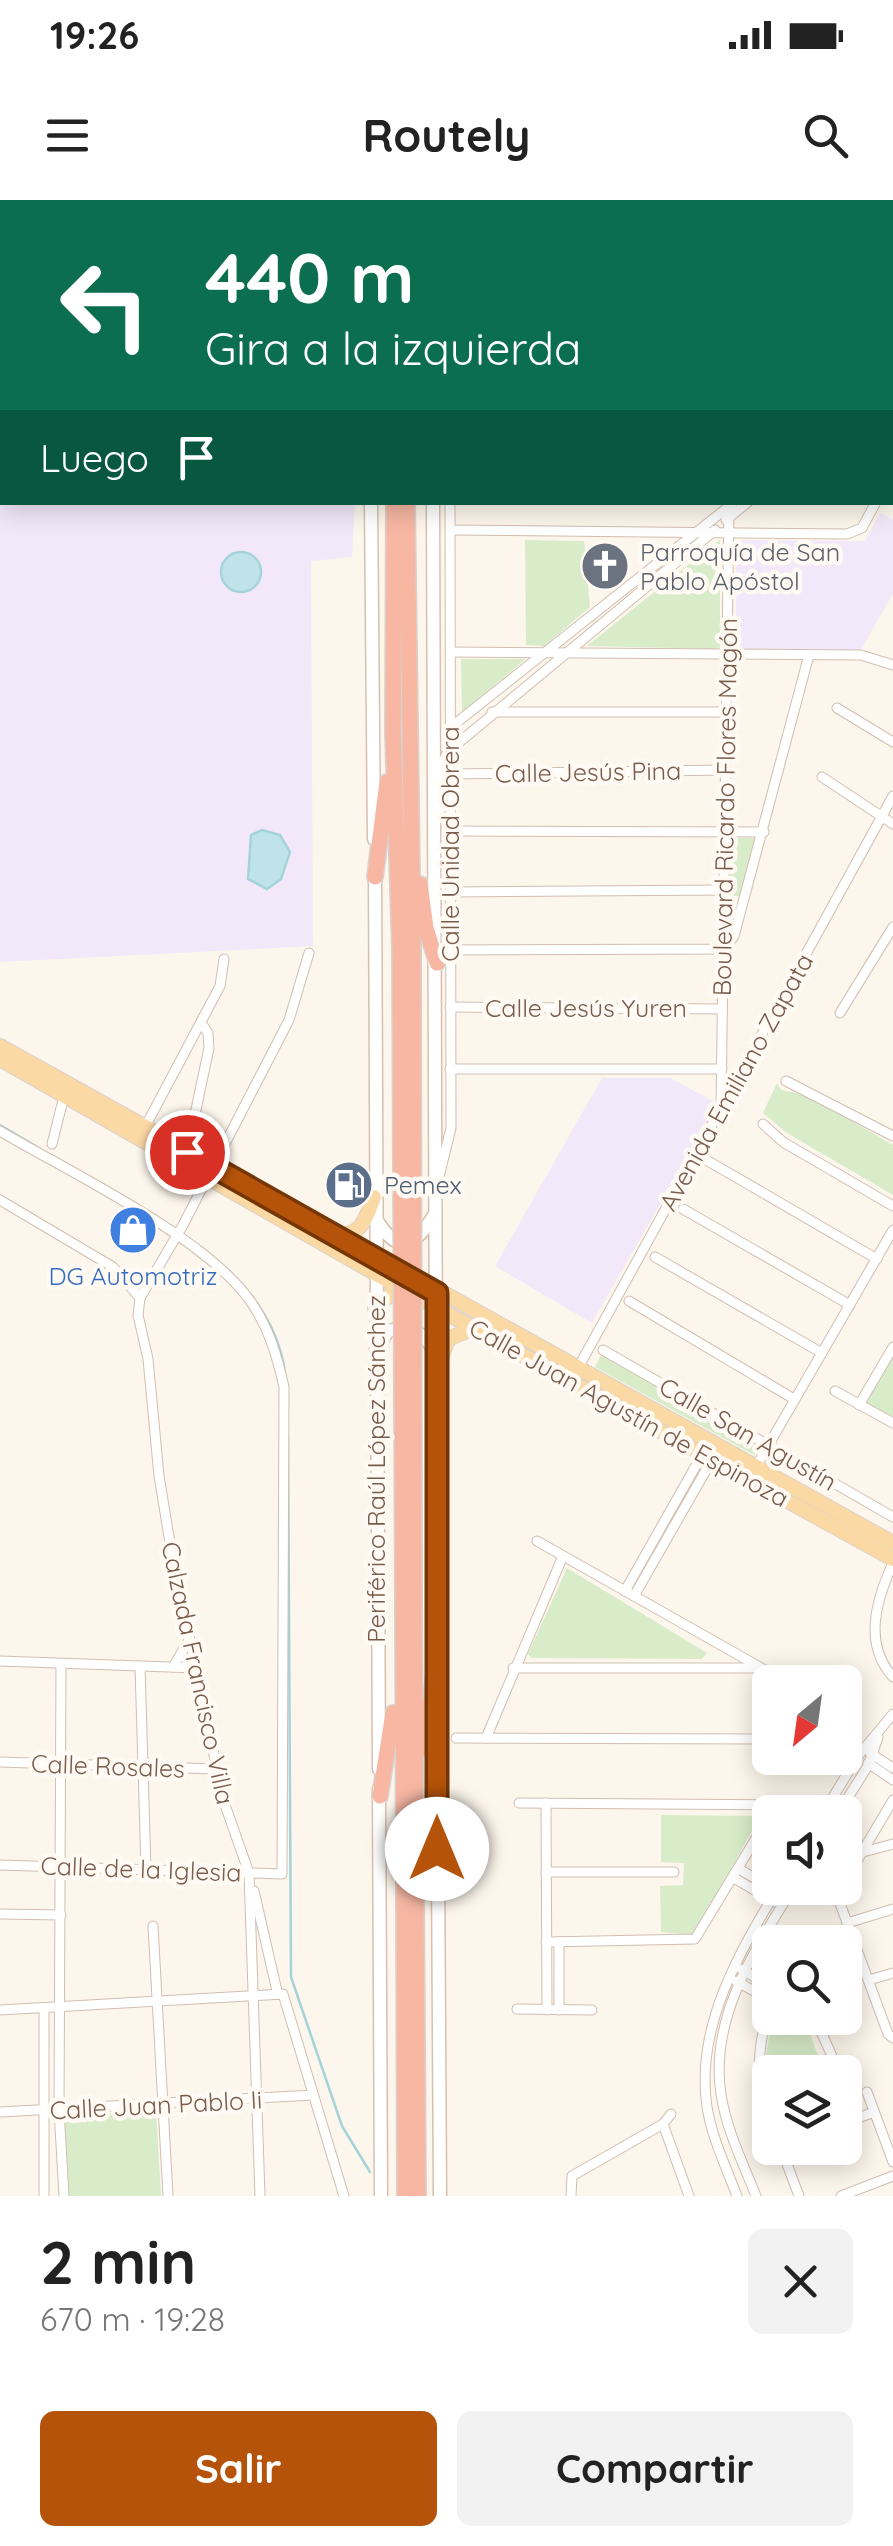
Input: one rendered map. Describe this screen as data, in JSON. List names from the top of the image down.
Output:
{
  "streets": {
    "highway": ["Periférico Raúl López Sánchez"],
    "main road": ["Calle Juan Agustín de Espinoza"],
    "street": [
      "Calle Jesús Pina",
      "Boulevard Ricardo Flores Magón",
      "Calle Unidad Obrera",
      "Calle Jesús Yuren",
      "Avenida Emiliano Zapata",
      "Calle San Agustín",
      "Calzada Francisco Villa",
      "Calle Rosales",
      "Calle de la Iglesia",
      "Calle Juan Pablo Ii"
    ]
  },
  "crossings": [
    ["Calle Jesús Pina", "Boulevard Ricardo Flores Magón"],
    ["Calle Jesús Pina", "Calle Unidad Obrera"],
    ["Boulevard Ricardo Flores Magón", "Calle Jesús Yuren"],
    ["Boulevard Ricardo Flores Magón", "Avenida Emiliano Zapata"],
    ["Calle Unidad Obrera", "Calle Jesús Yuren"],
    ["Avenida Emiliano Zapata", "Calle Juan Agustín de Espinoza"],
    ["Calzada Francisco Villa", "Calle Rosales"],
    ["Calzada Francisco Villa", "Calle de la Iglesia"],
    ["Calzada Francisco Villa", "Calle Juan Pablo Ii"]
  ],
  "places": {
    "church": ["Parroquía de San Pablo Apóstol"],
    "fuel station": ["Pemex"],
    "shop": ["DG Automotriz"]
  },
  "north": "bottom left",
  "page": {
    "status": "19:26",
    "header": "Routely",
    "turn": ["440 m", "Gira a la izquierda"],
    "then": "Luego",
    "heading": ["2 min", "670 m · 19:28"],
    "buttons": ["Salir", "Compartir"]
  }
}
